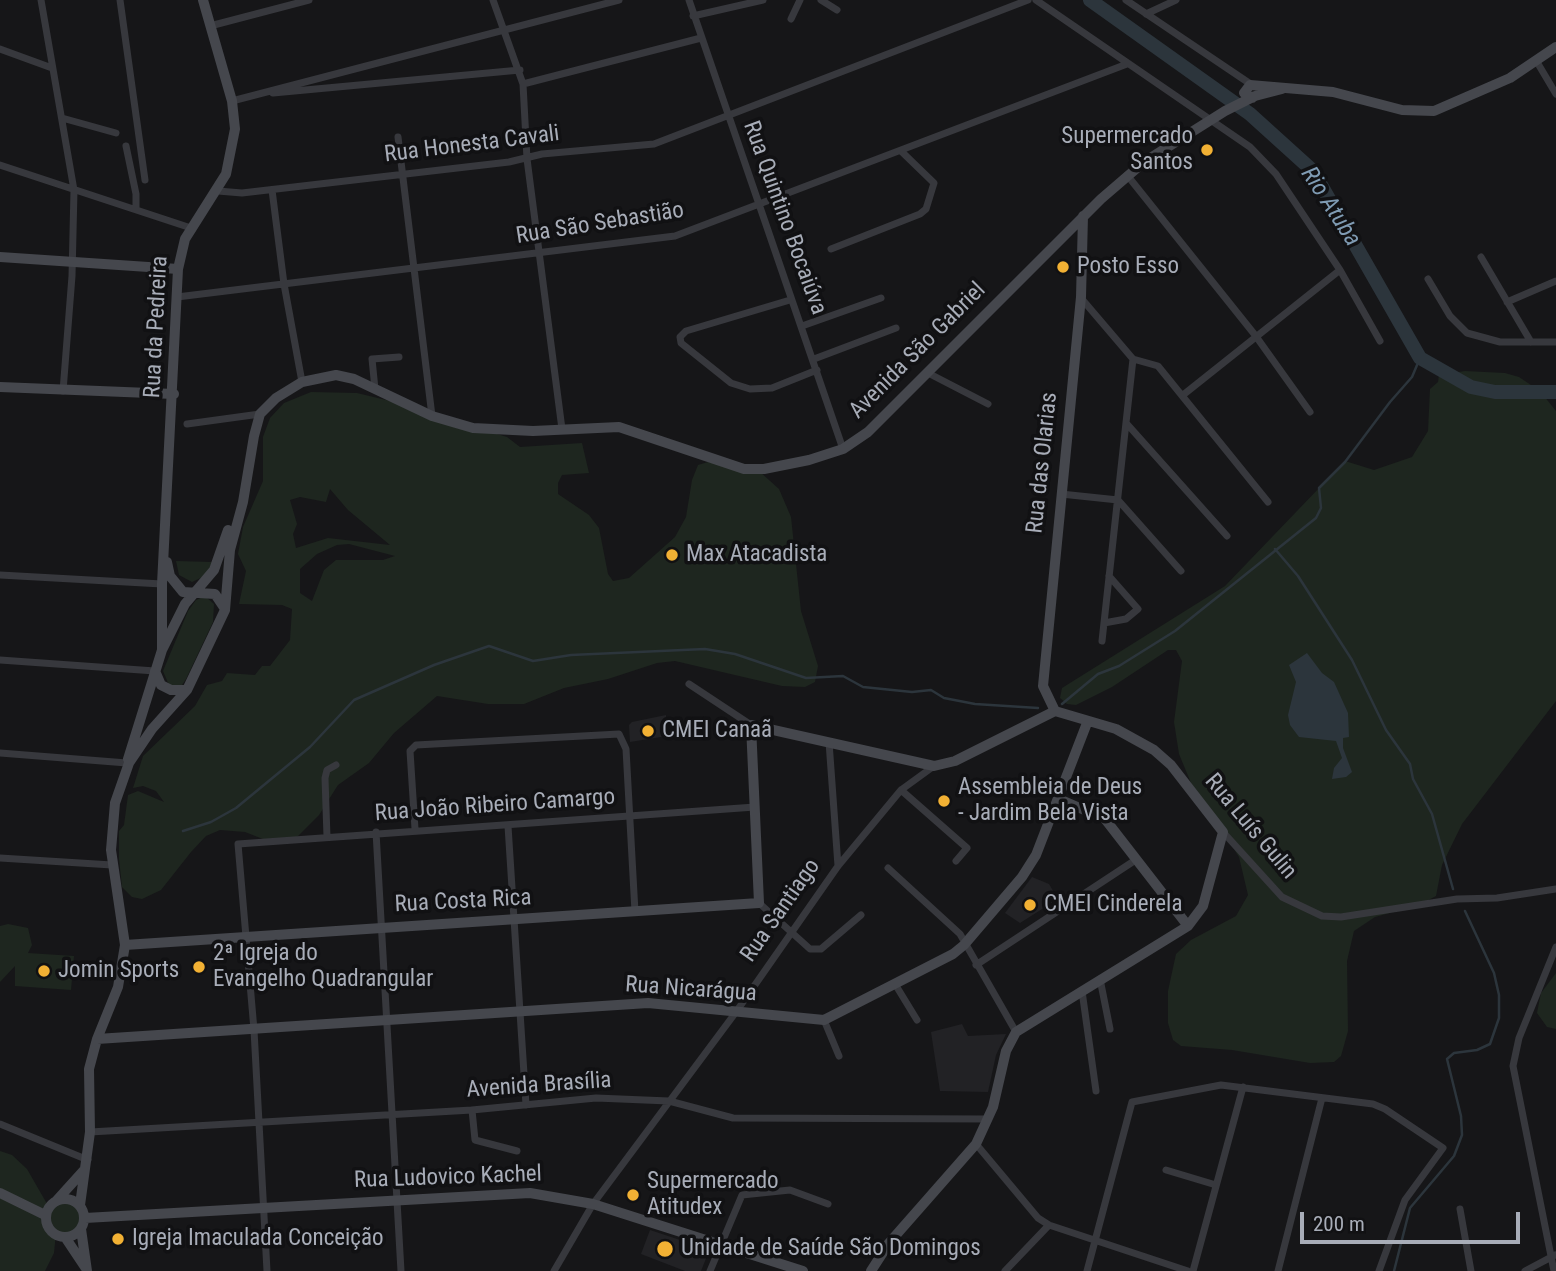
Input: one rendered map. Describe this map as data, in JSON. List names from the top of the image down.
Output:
{
  "streets": {
    "main road": [
      "Rua da Pedreira",
      "Avenida São Gabriel",
      "Rua das Olarias",
      "Rua Luís Gulin",
      "Rua Costa Rica",
      "Rua Santiago",
      "Rua Nicarágua",
      "Rua Ludovico Kachel"
    ],
    "street": [
      "Rua Honesta Cavali",
      "Rua Quintino Bocaiúva",
      "Rua São Sebastião",
      "Rua João Ribeiro Camargo",
      "Avenida Brasília"
    ]
  },
  "crossings": [
    ["Rua Honesta Cavali", "Rua Quintino Bocaiúva"],
    ["Rua Honesta Cavali", "Rua da Pedreira"],
    ["Rua Quintino Bocaiúva", "Rua São Sebastião"],
    ["Rua Quintino Bocaiúva", "Avenida São Gabriel"],
    ["Rua São Sebastião", "Rua da Pedreira"],
    ["Avenida São Gabriel", "Rua das Olarias"],
    ["Rua das Olarias", "Rua Luís Gulin"],
    ["Rua das Olarias", "Rua Santiago"],
    ["Rua João Ribeiro Camargo", "Rua Costa Rica"],
    ["Rua Luís Gulin", "Rua Santiago"],
    ["Rua Luís Gulin", "Rua Nicarágua"],
    ["Rua Santiago", "Rua Nicarágua"],
    ["Rua Santiago", "Avenida Brasília"],
    ["Rua Santiago", "Rua Ludovico Kachel"]
  ],
  "water": ["Rio Atuba"],
  "places": [
    "Supermercado Santos",
    "Posto Esso",
    "Max Atacadista",
    "CMEI Canaã",
    "Assembleia de Deus - Jardim Bela Vista",
    "CMEI Cinderela",
    "2ª Igreja do Evangelho Quadrangular",
    "Jomin Sports",
    "Supermercado Atitudex",
    "Igreja Imaculada Conceição",
    "Unidade de Saúde São Domingos"
  ],
  "scale_bar": "200 m"
}
